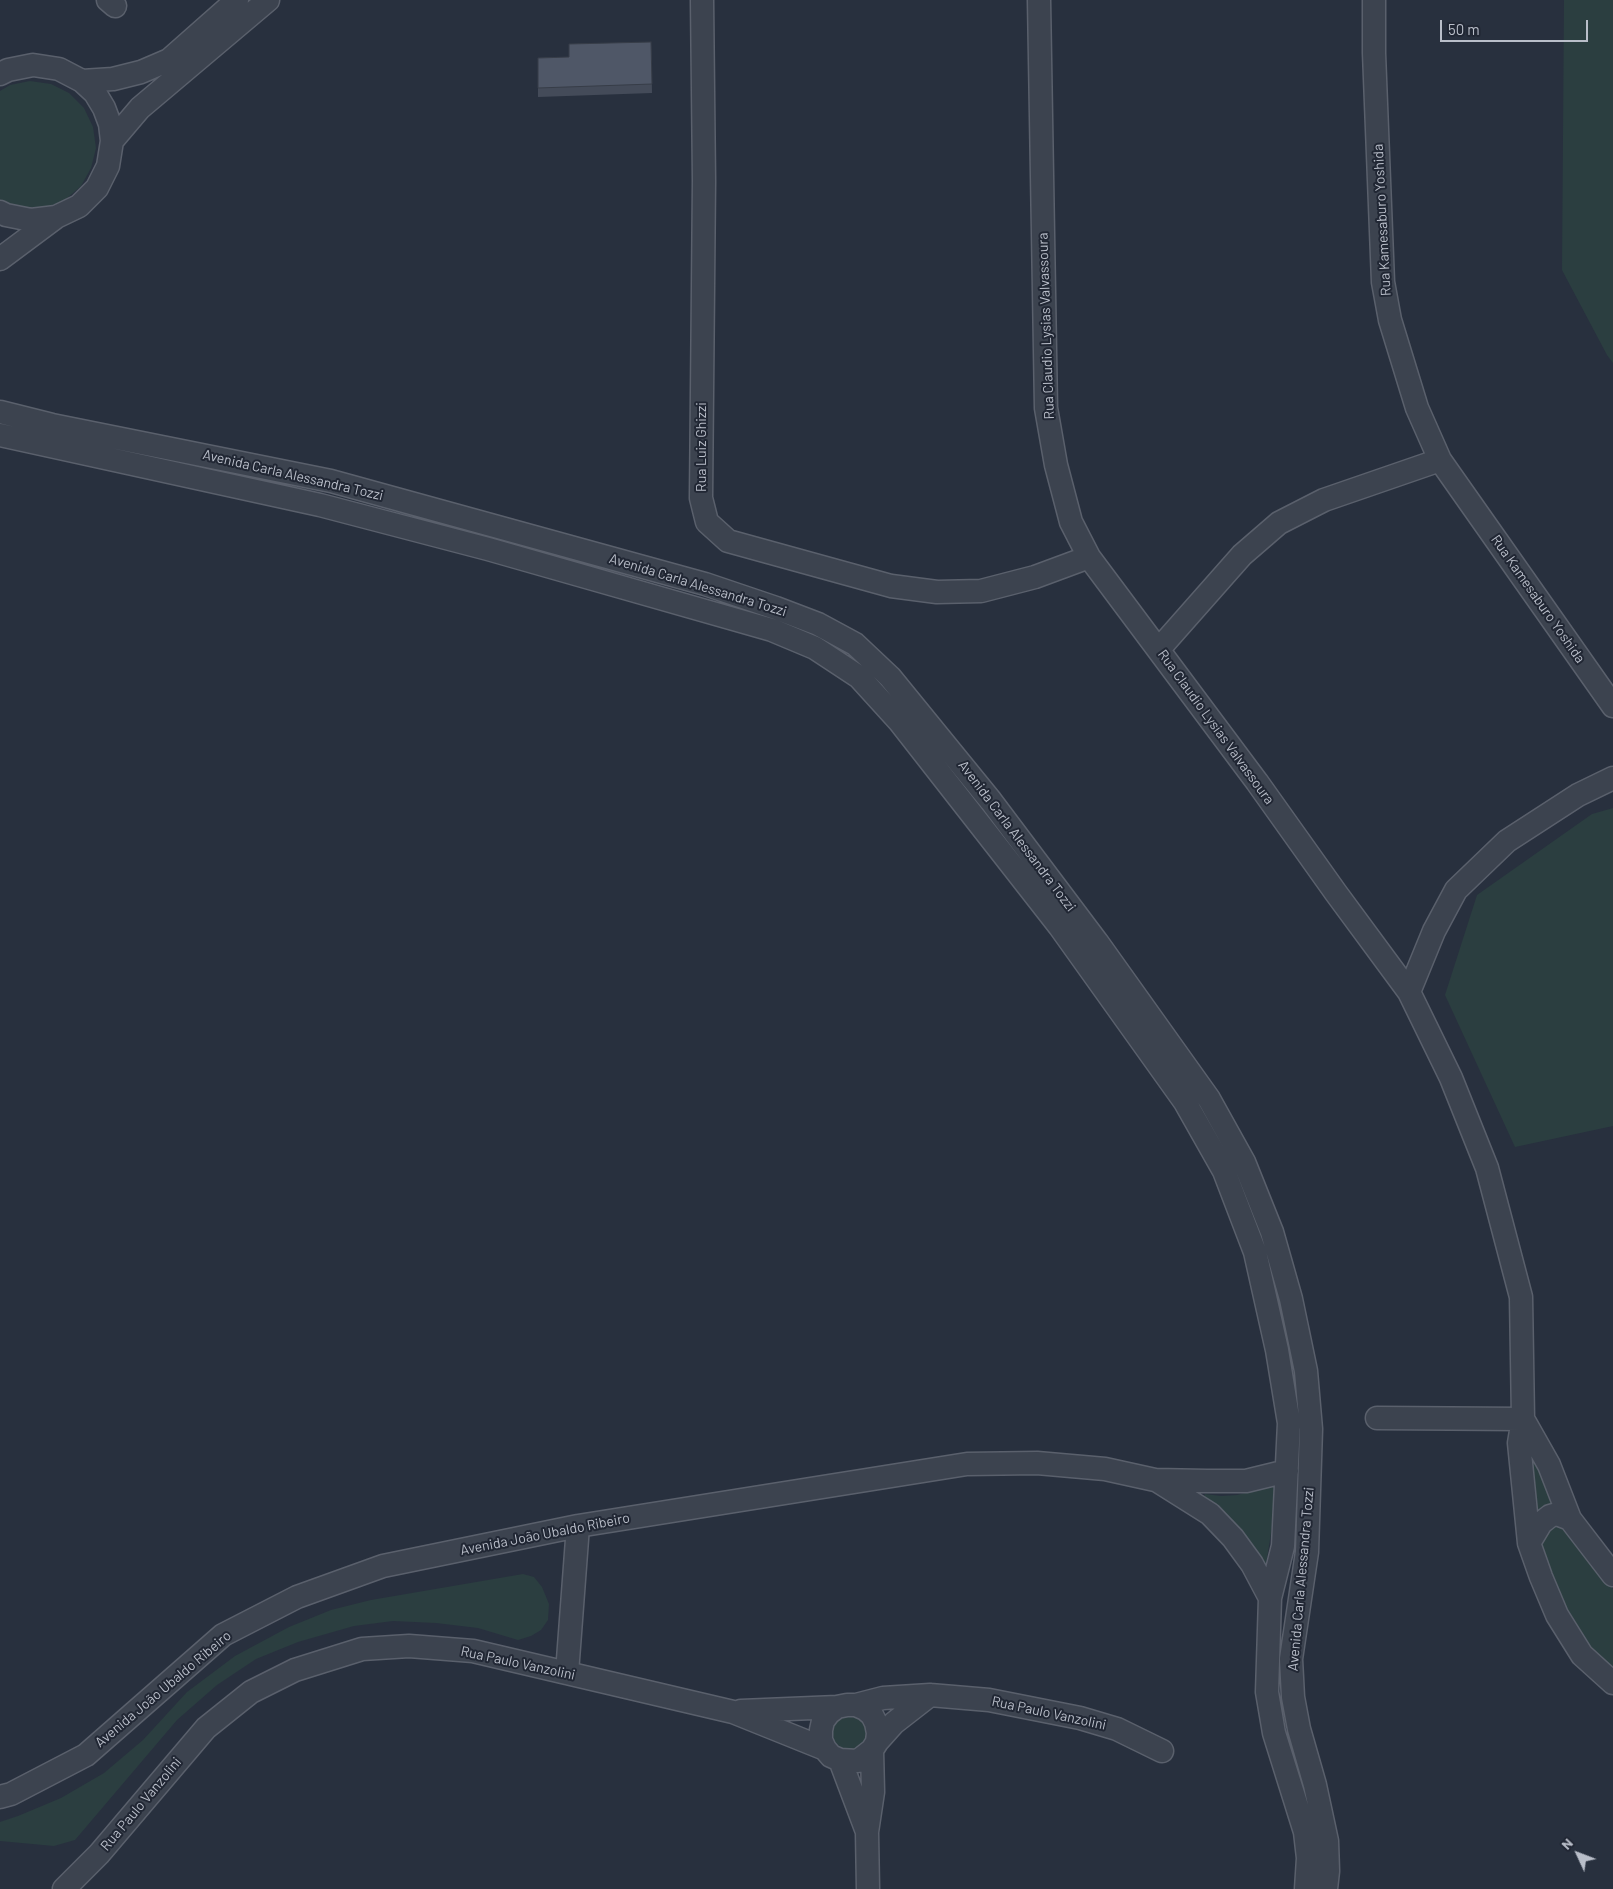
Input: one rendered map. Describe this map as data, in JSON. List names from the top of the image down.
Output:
{
  "streets": {
    "street": [
      "Rua Kamesaburo Yoshida",
      "Rua Claudio Lysias Valvassoura",
      "Rua Luiz Ghizzi",
      "Avenida Carla Alessandra Tozzi",
      "Avenida João Ubaldo Ribeiro",
      "Rua Paulo Vanzolini"
    ]
  },
  "crossings": [
    ["Rua Claudio Lysias Valvassoura", "Rua Luiz Ghizzi"],
    ["Avenida Carla Alessandra Tozzi", "Avenida João Ubaldo Ribeiro"]
  ],
  "scale_bar": "50 m",
  "north": "top left"
}
